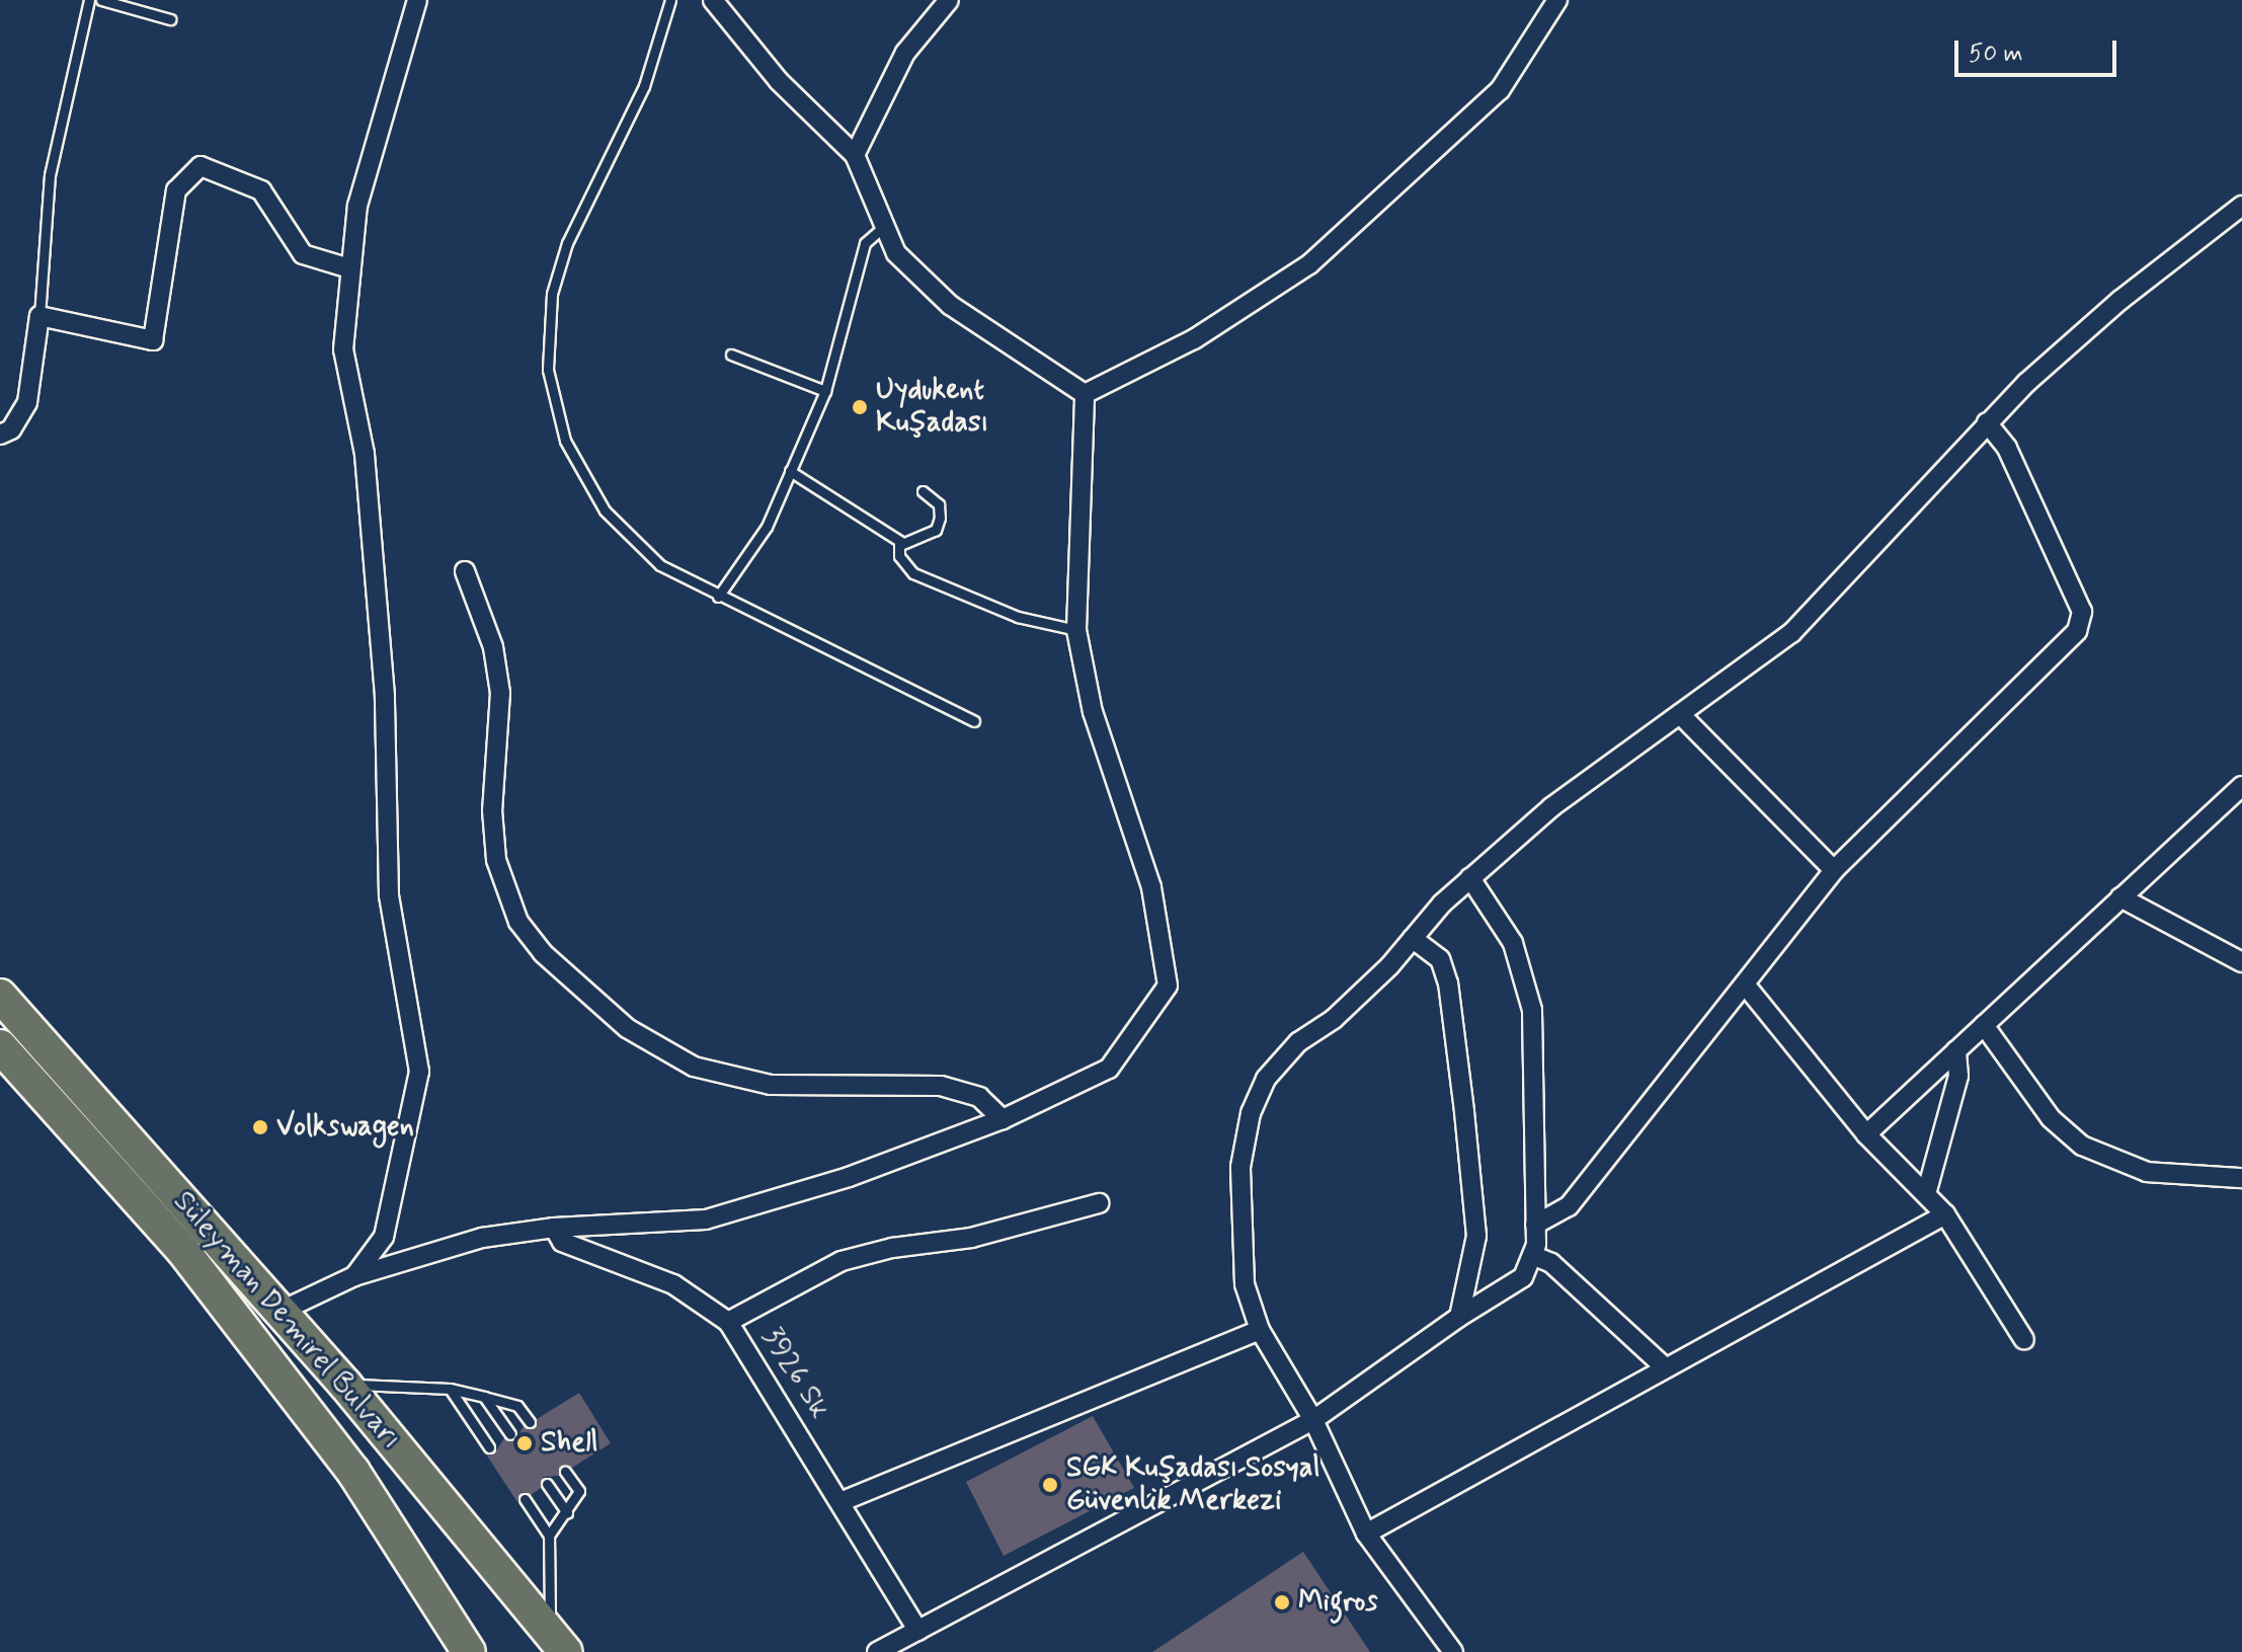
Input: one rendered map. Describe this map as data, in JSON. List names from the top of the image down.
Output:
{
  "streets": {
    "highway": ["Süleyman Demirel Bulvarı"],
    "street": ["3926 Sk"]
  },
  "places": [
    "Uydukent Kuşadası",
    "Volkswagen",
    "Shell",
    "SGK Kuşadası Sosyal Güvenlik Merkezi",
    "Migros"
  ],
  "scale_bar": "50 m"
}
